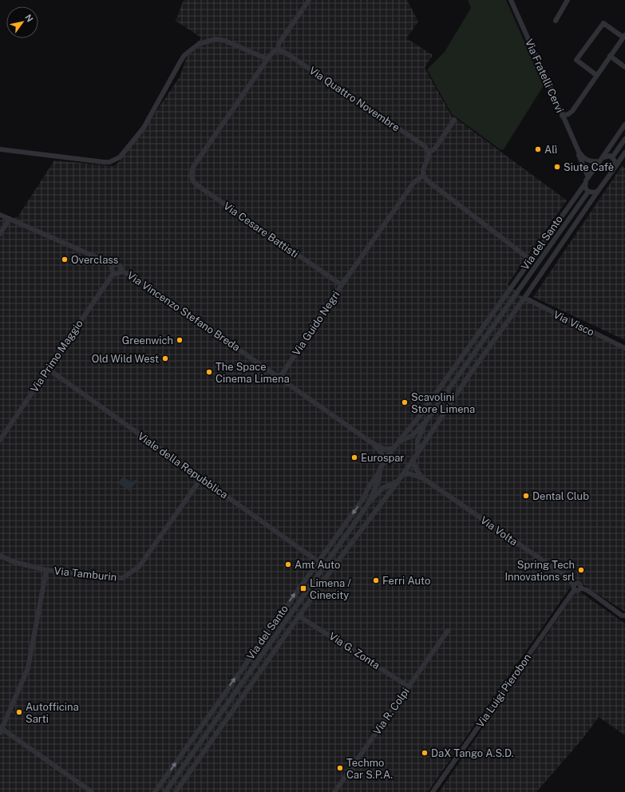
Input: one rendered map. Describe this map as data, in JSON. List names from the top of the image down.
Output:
{
  "streets": {
    "street": [
      "Via Fratelli Cervi",
      "Via Quattro Novembre",
      "Via Cesare Battisti",
      "Via del Santo",
      "Via Vincenzo Stefano Breda",
      "Via Guido Negri",
      "Via Visco",
      "Via Primo Maggio",
      "Viale della Repubblica",
      "Via Volta",
      "Via Tamburin",
      "Via G. Zonta",
      "Via Luigi Pierobon",
      "Via R. Colpi"
    ]
  },
  "crossings": [
    ["Via Fratelli Cervi", "Via del Santo"],
    ["Via Quattro Novembre", "Via Cesare Battisti"],
    ["Via Cesare Battisti", "Via Guido Negri"],
    ["Via del Santo", "Via Vincenzo Stefano Breda"],
    ["Via del Santo", "Via Visco"],
    ["Via del Santo", "Viale della Repubblica"],
    ["Via del Santo", "Via G. Zonta"],
    ["Via Vincenzo Stefano Breda", "Via Guido Negri"],
    ["Via Vincenzo Stefano Breda", "Via Primo Maggio"],
    ["Via Primo Maggio", "Viale della Repubblica"],
    ["Viale della Repubblica", "Via Tamburin"],
    ["Via Volta", "Via Luigi Pierobon"],
    ["Via G. Zonta", "Via R. Colpi"]
  ],
  "places": {
    "other": [
      "Alì",
      "Siute Cafè",
      "Overclass",
      "Greenwich",
      "Old Wild West",
      "The Space Cinema Limena",
      "Scavolini Store Limena",
      "Eurospar",
      "Dental Club",
      "Amt Auto",
      "Spring Tech Innovations srl",
      "Ferri Auto",
      "Autofficina Sarti",
      "DaX Tango A.S.D.",
      "Techmo Car S.P.A."
    ],
    "transit": ["Limena / Cinecity"]
  },
  "north": "top right"
}
